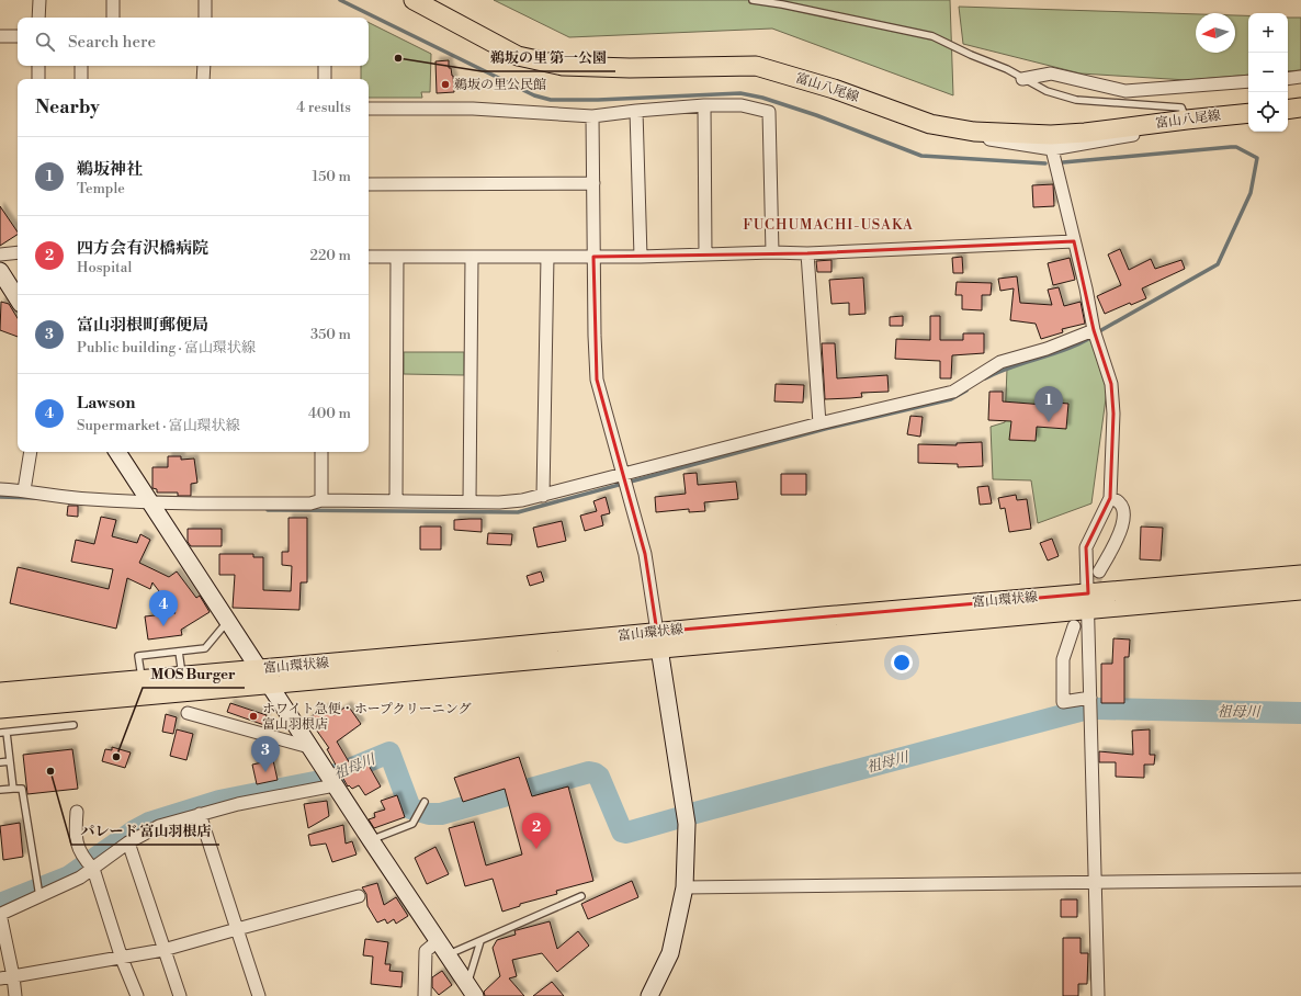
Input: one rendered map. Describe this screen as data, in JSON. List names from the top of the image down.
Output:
{
  "streets": {
    "main road": ["富山八尾線", "富山環状線"]
  },
  "districts": ["FUCHUMACHI-USAKA"],
  "water": ["祖母川"],
  "places": [
    "鵜坂の里 第一公園",
    "鵜坂の里公民館",
    "ホワイト急便・ホープクリーニング 富山羽根店",
    "MOS Burger",
    "パレード 富山羽根店"
  ],
  "north": "left",
  "page": {
    "map_buttons": ["+", "−"],
    "search": "Search here",
    "heading": ["Nearby", "4 results"],
    "list": [
      {
        "mark": "1",
        "name": "鵜坂神社",
        "note": "Temple",
        "value": "150 m"
      },
      {
        "mark": "2",
        "name": "四方会有沢橋病院",
        "note": "Hospital",
        "value": "220 m"
      },
      {
        "mark": "3",
        "name": "富山羽根町郵便局",
        "note": "Public building · 富山環状線",
        "value": "350 m"
      },
      {
        "mark": "4",
        "name": "Lawson",
        "note": "Supermarket · 富山環状線",
        "value": "400 m"
      }
    ],
    "pins": [
      "1",
      "4",
      "3",
      "2"
    ]
  }
}
